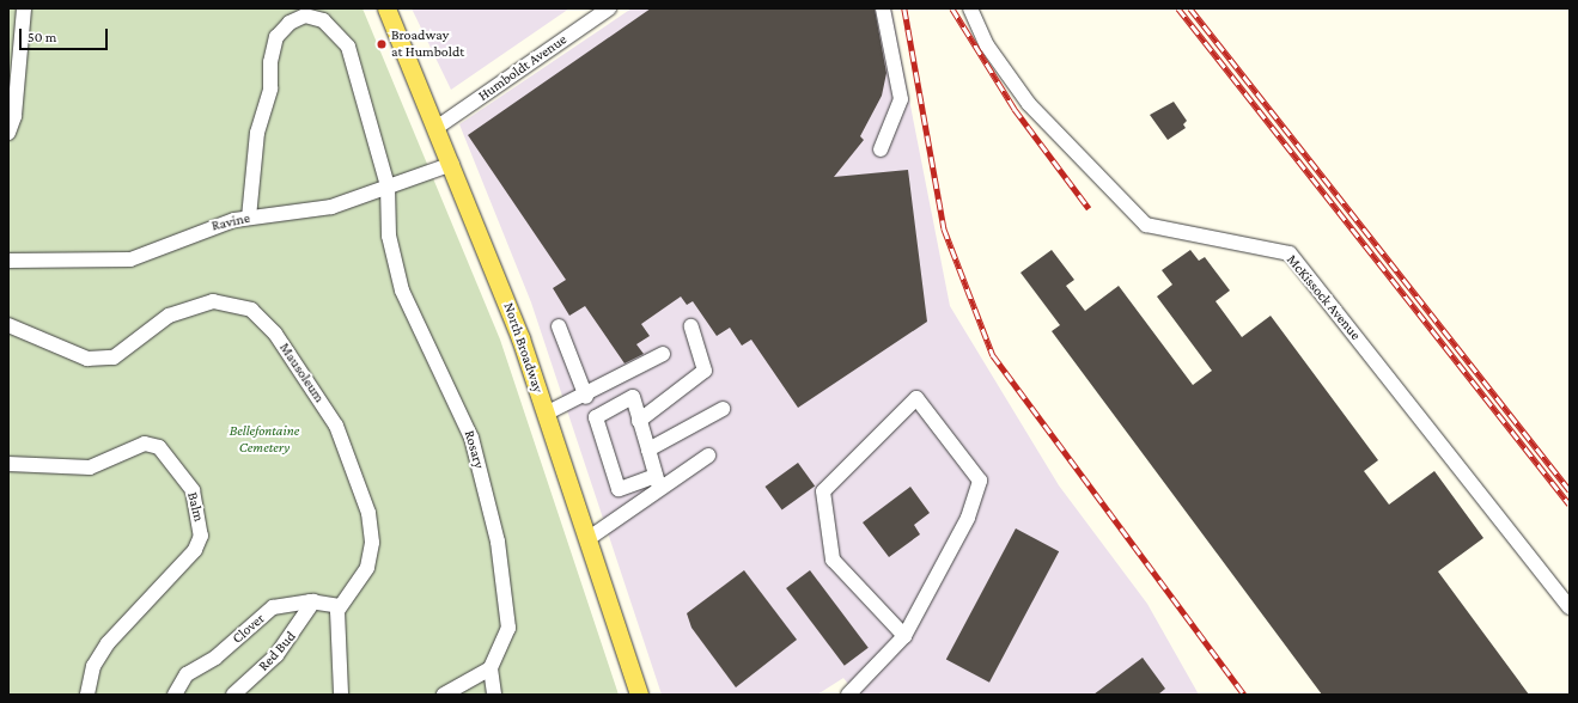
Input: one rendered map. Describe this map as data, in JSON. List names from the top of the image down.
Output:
{
  "streets": {
    "main road": ["North Broadway"],
    "street": [
      "Humboldt Avenue",
      "Ravine",
      "McKissock Avenue",
      "Mausoleum",
      "Rosary",
      "Balm",
      "Clover",
      "Red Bud"
    ]
  },
  "crossings": [
    ["Humboldt Avenue", "North Broadway"],
    ["Ravine", "North Broadway"],
    ["Ravine", "Rosary"],
    ["Mausoleum", "Clover"],
    ["Clover", "Red Bud"]
  ],
  "parks": ["Bellefontaine Cemetery"],
  "places": ["Broadway at Humboldt"],
  "scale_bar": "50 m"
}
